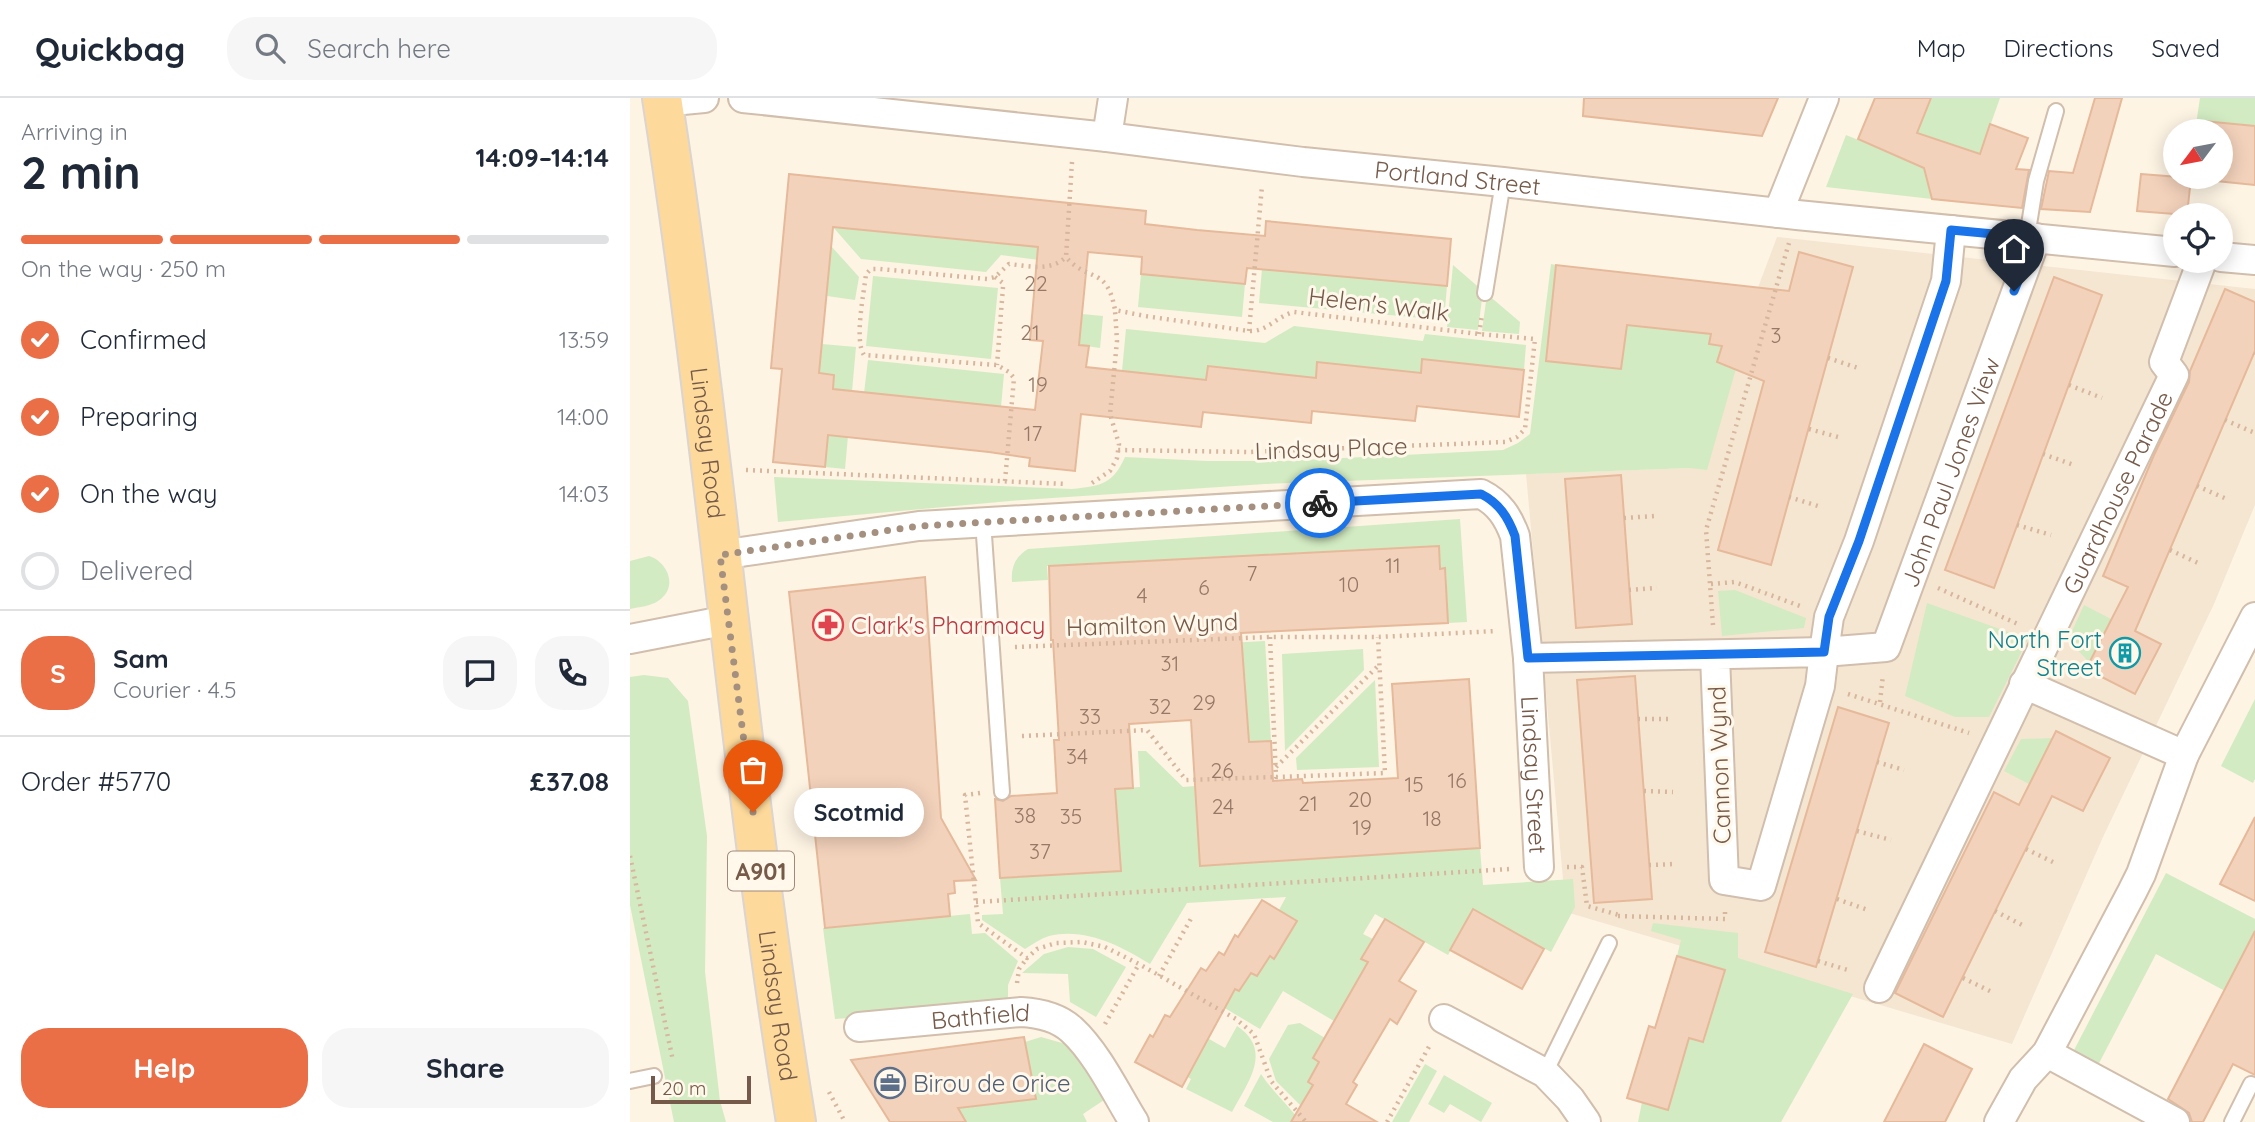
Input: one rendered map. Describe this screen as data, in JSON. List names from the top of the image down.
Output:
{
  "streets": {
    "main road": ["Lindsay Road", "A901"],
    "street": [
      "Portland Street",
      "John Paul Jones View",
      "Guardhouse Parade",
      "Cannon Wynd",
      "Lindsay Street",
      "Bathfield"
    ],
    "path": ["Helen's Walk", "Lindsay Place", "Hamilton Wynd"]
  },
  "crossings": [
    ["Portland Street", "John Paul Jones View"],
    ["Portland Street", "Cannon Wynd"],
    ["Helen's Walk", "Lindsay Place"],
    ["Lindsay Road", "Lindsay Street"],
    ["John Paul Jones View", "Cannon Wynd"],
    ["John Paul Jones View", "Lindsay Street"],
    ["Hamilton Wynd", "Lindsay Street"]
  ],
  "places": {
    "pharmacy": ["Clark's Pharmacy"],
    "building": ["North Fort Street"],
    "other": ["Scotmid"],
    "office": ["Birou de Orice"]
  },
  "house_numbers": [
    "22",
    "21",
    "3",
    "19",
    "17",
    "11",
    "7",
    "10",
    "6",
    "4",
    "31",
    "29",
    "32",
    "33",
    "34",
    "26",
    "16",
    "15",
    "20",
    "21",
    "24",
    "38",
    "35",
    "18",
    "19",
    "37"
  ],
  "scale_bar": "20 m",
  "north": "bottom left",
  "page": {
    "header": "Quickbag",
    "search": "Search here",
    "nav": ["Map", "Directions", "Saved"],
    "heading": ["2 min", "Arriving in", "14:09–14:14"],
    "panel": [
      "Sam",
      "Courier · 4.5",
      "Order #5770",
      "£37.08"
    ],
    "bar": "On the way · 250 m",
    "list": [
      ["Confirmed", "13:59"],
      ["Preparing", "14:00"],
      ["On the way", "14:03"],
      "Delivered"
    ],
    "round": "S",
    "bubble": "Scotmid",
    "buttons": ["Help", "Share"],
    "scale": "20 m"
  }
}
